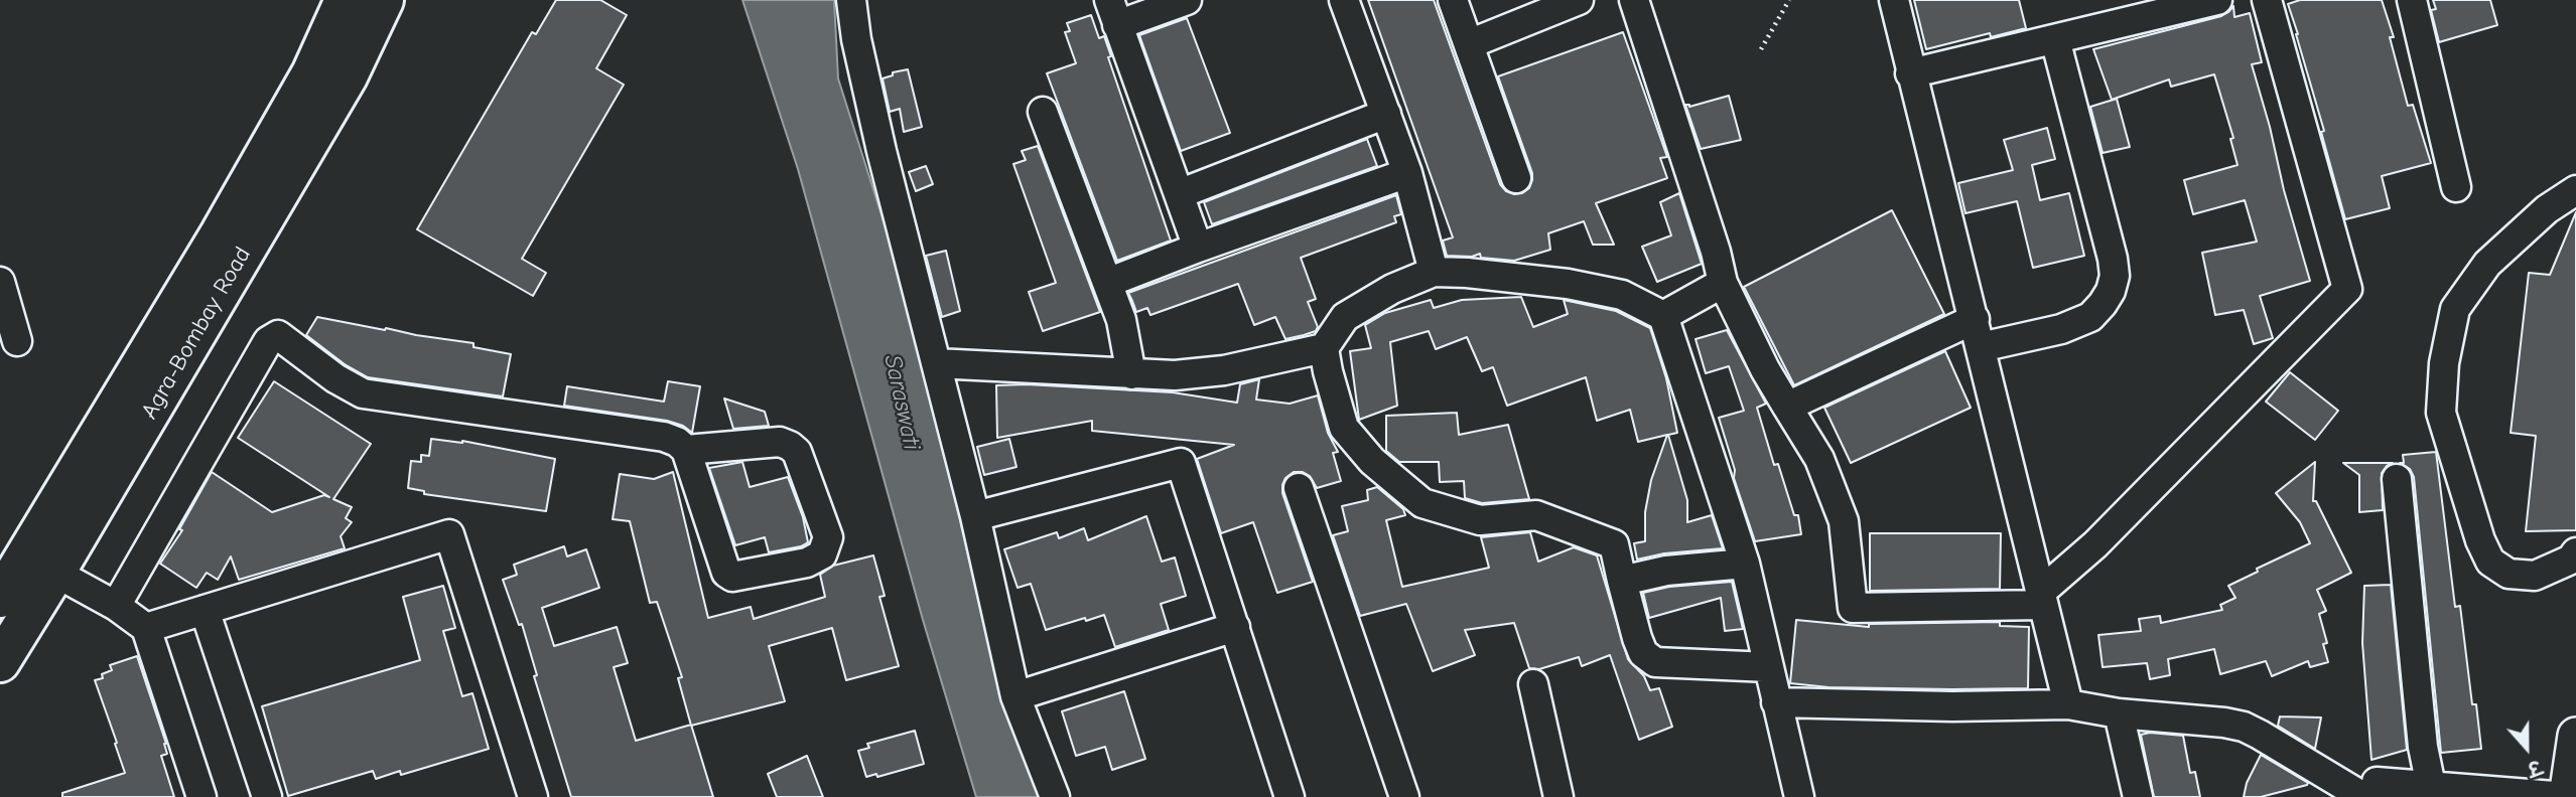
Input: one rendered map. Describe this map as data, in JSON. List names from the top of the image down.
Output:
{
  "streets": {
    "main road": ["Agra-Bombay Road"]
  },
  "water": ["Saraswati"],
  "north": "bottom"
}
